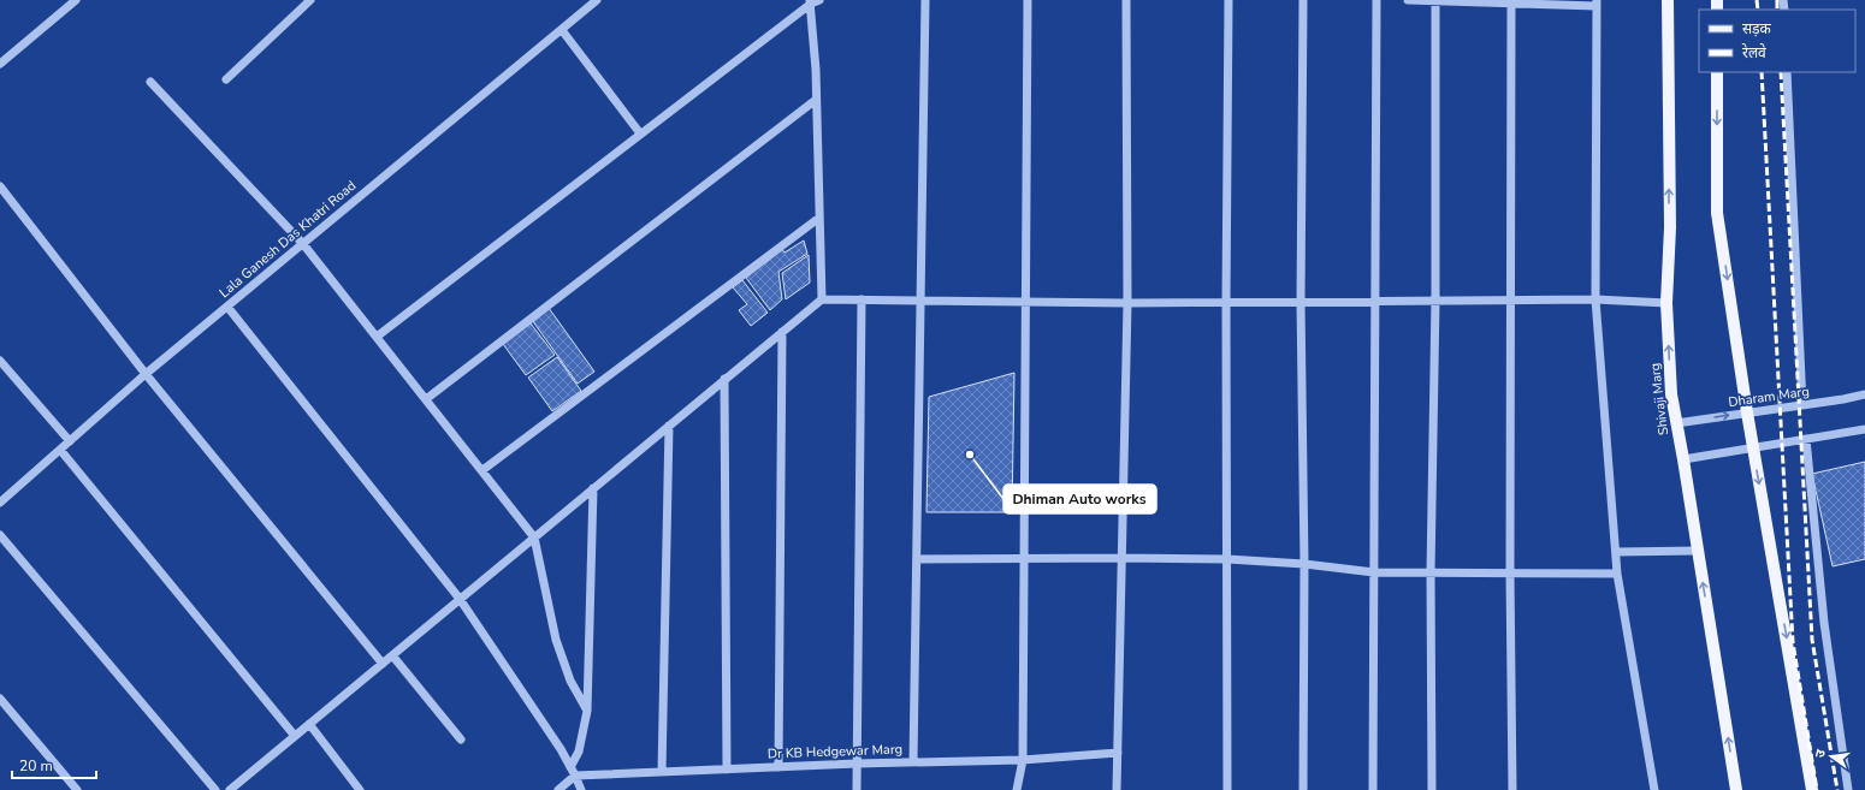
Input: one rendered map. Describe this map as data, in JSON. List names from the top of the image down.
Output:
{
  "streets": {
    "main road": ["Shivaji Marg"],
    "street": ["Lala Ganesh Das Khatri Road", "Dharam Marg", "Dr KB Hedgewar Marg"]
  },
  "crossings": [
    ["Dharam Marg", "Shivaji Marg"]
  ],
  "places": ["Dhiman Auto works"],
  "legend": ["सड़क", "रेलवे"],
  "scale_bar": "20 m",
  "north": "left"
}
